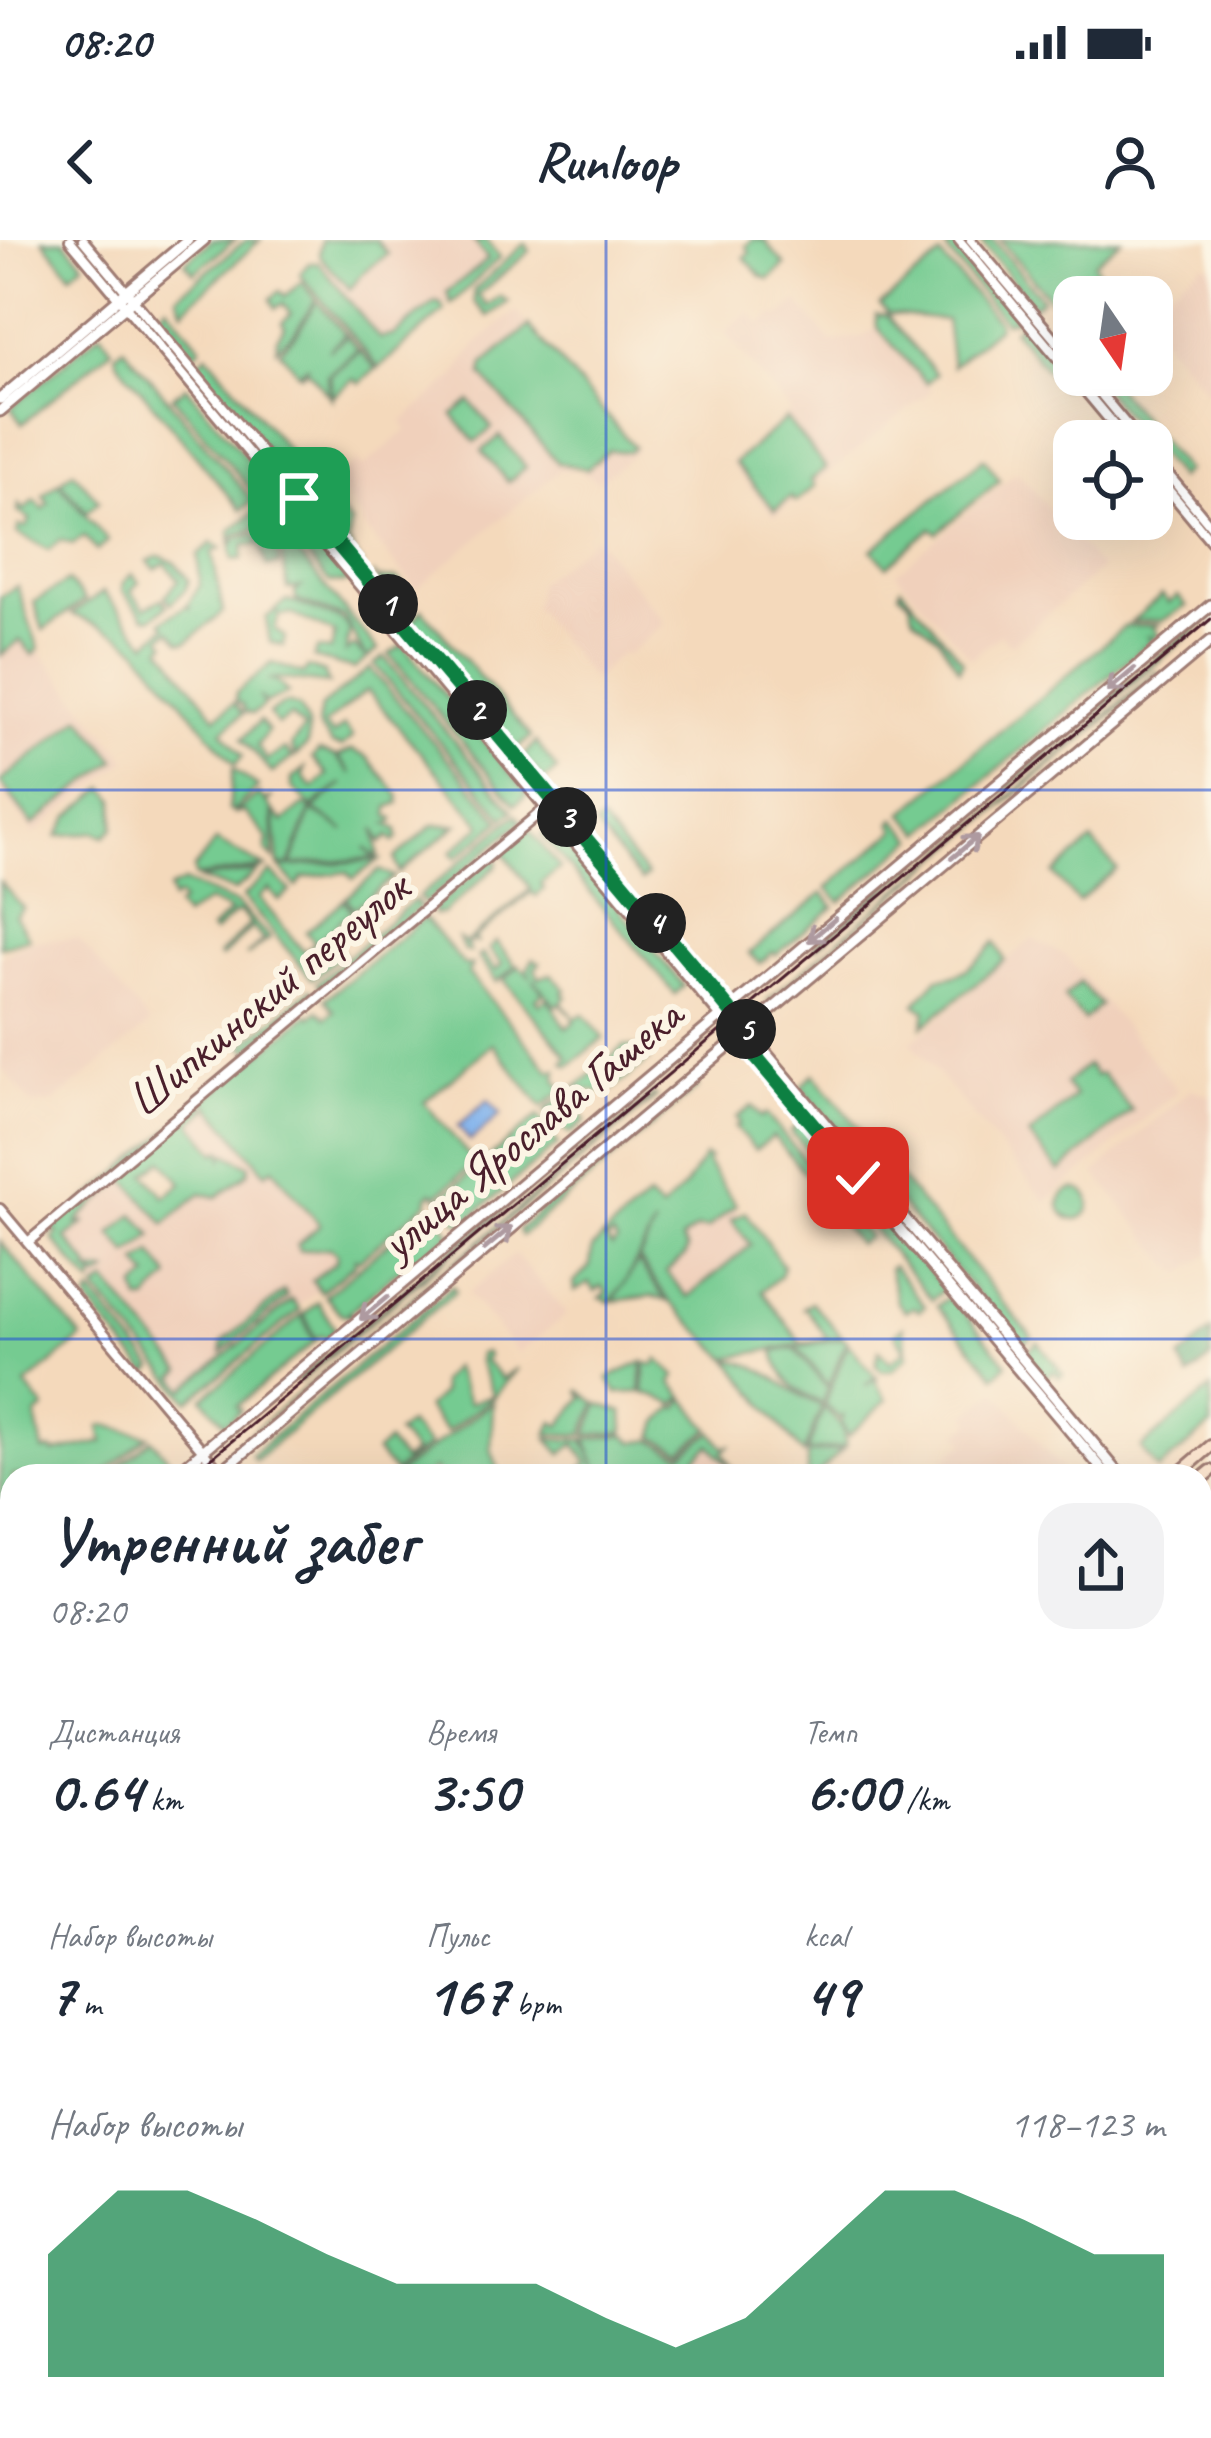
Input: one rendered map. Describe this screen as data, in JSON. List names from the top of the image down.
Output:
{
  "streets": {
    "street": ["Шипкинский переулок", "улица Ярослава Гашека"]
  },
  "north": "bottom",
  "page": {
    "status": "08:20",
    "header": "Runloop",
    "pins": [
      "1",
      "2",
      "3",
      "4",
      "5"
    ],
    "heading": ["Утренний забег", "08:20"],
    "stats": [
      ["Дистанция", "0.64 km"],
      ["Время", "3:50"],
      ["Темп", "6:00 /km"],
      ["Набор высоты", "7 m"],
      ["Пульс", "167 bpm"],
      ["kcal", "49"]
    ],
    "chart": ["Набор высоты", "118–123 m"]
  }
}
